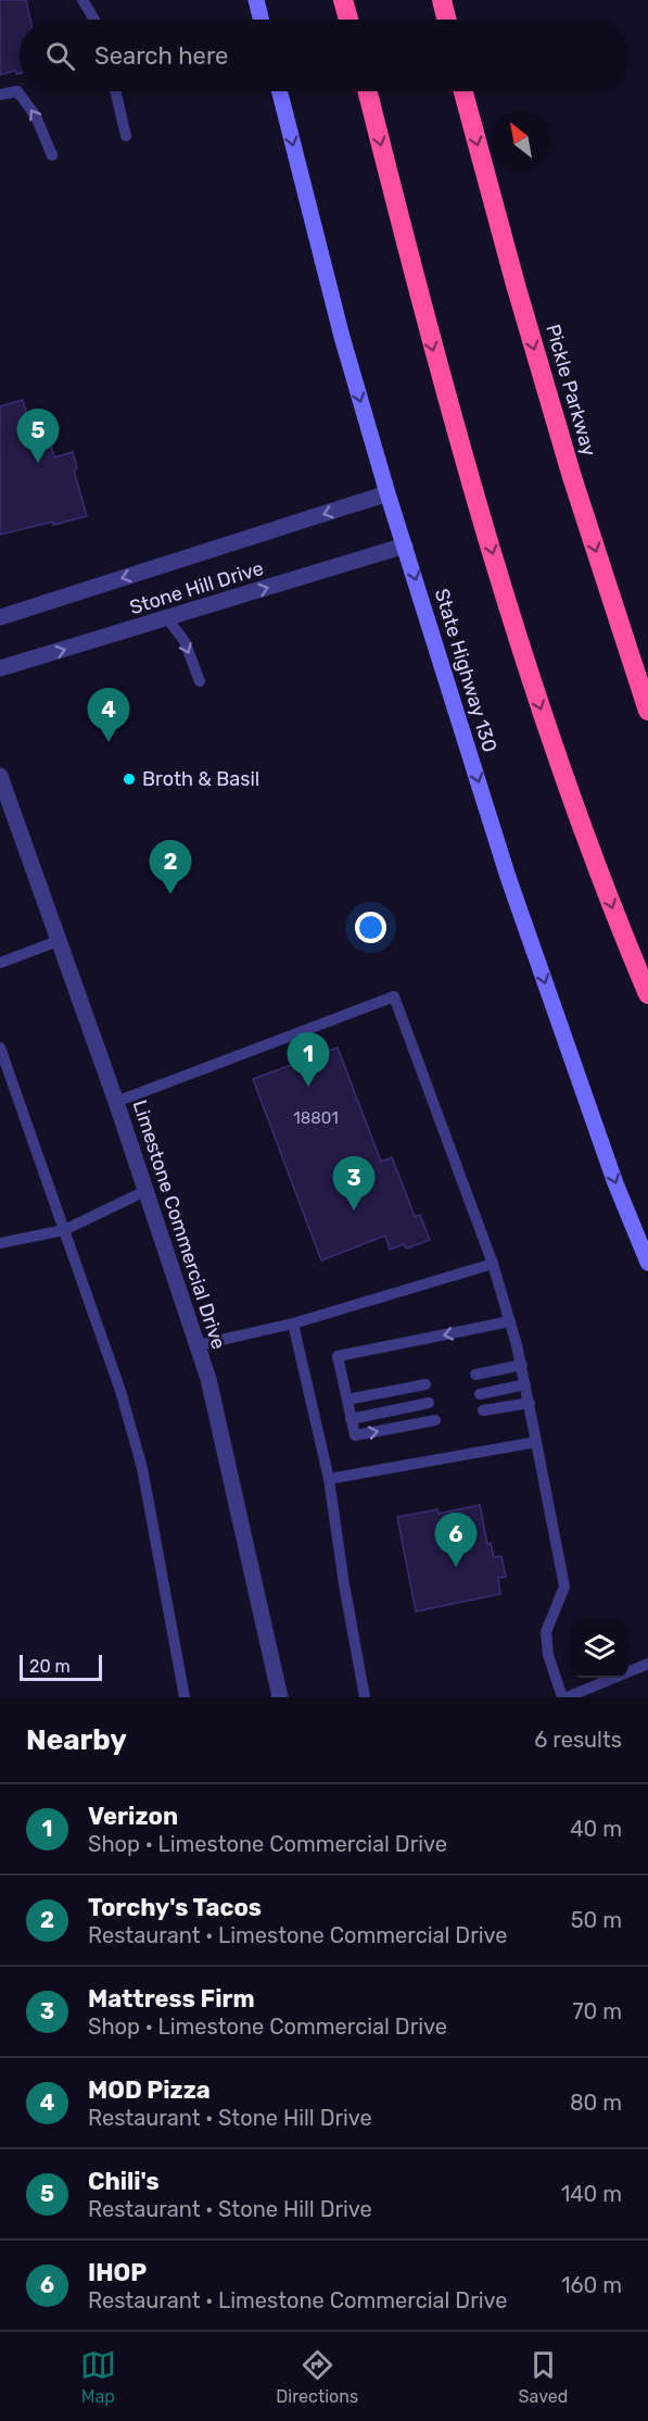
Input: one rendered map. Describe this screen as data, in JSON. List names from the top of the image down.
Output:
{
  "streets": {
    "highway": ["Pickle Parkway"],
    "main road": ["State Highway 130"],
    "street": ["Stone Hill Drive", "Limestone Commercial Drive"]
  },
  "crossings": [
    ["Stone Hill Drive", "State Highway 130"]
  ],
  "one_way": ["State Highway 130"],
  "places": ["Broth & Basil"],
  "house_numbers": ["18801"],
  "scale_bar": "20 m",
  "north": "top left",
  "page": {
    "search": "Search here",
    "pins": [
      "5",
      "4",
      "2",
      "1",
      "3",
      "6"
    ],
    "scale": "20 m",
    "heading": ["Nearby", "6 results"],
    "list": [
      {
        "mark": "1",
        "name": "Verizon",
        "note": "Shop · Limestone Commercial Drive",
        "value": "40 m"
      },
      {
        "mark": "2",
        "name": "Torchy's Tacos",
        "note": "Restaurant · Limestone Commercial Drive",
        "value": "50 m"
      },
      {
        "mark": "3",
        "name": "Mattress Firm",
        "note": "Shop · Limestone Commercial Drive",
        "value": "70 m"
      },
      {
        "mark": "4",
        "name": "MOD Pizza",
        "note": "Restaurant · Stone Hill Drive",
        "value": "80 m"
      },
      {
        "mark": "5",
        "name": "Chili's",
        "note": "Restaurant · Stone Hill Drive",
        "value": "140 m"
      },
      {
        "mark": "6",
        "name": "IHOP",
        "note": "Restaurant · Limestone Commercial Drive",
        "value": "160 m"
      }
    ],
    "nav": ["Map", "Directions", "Saved"]
  }
}
